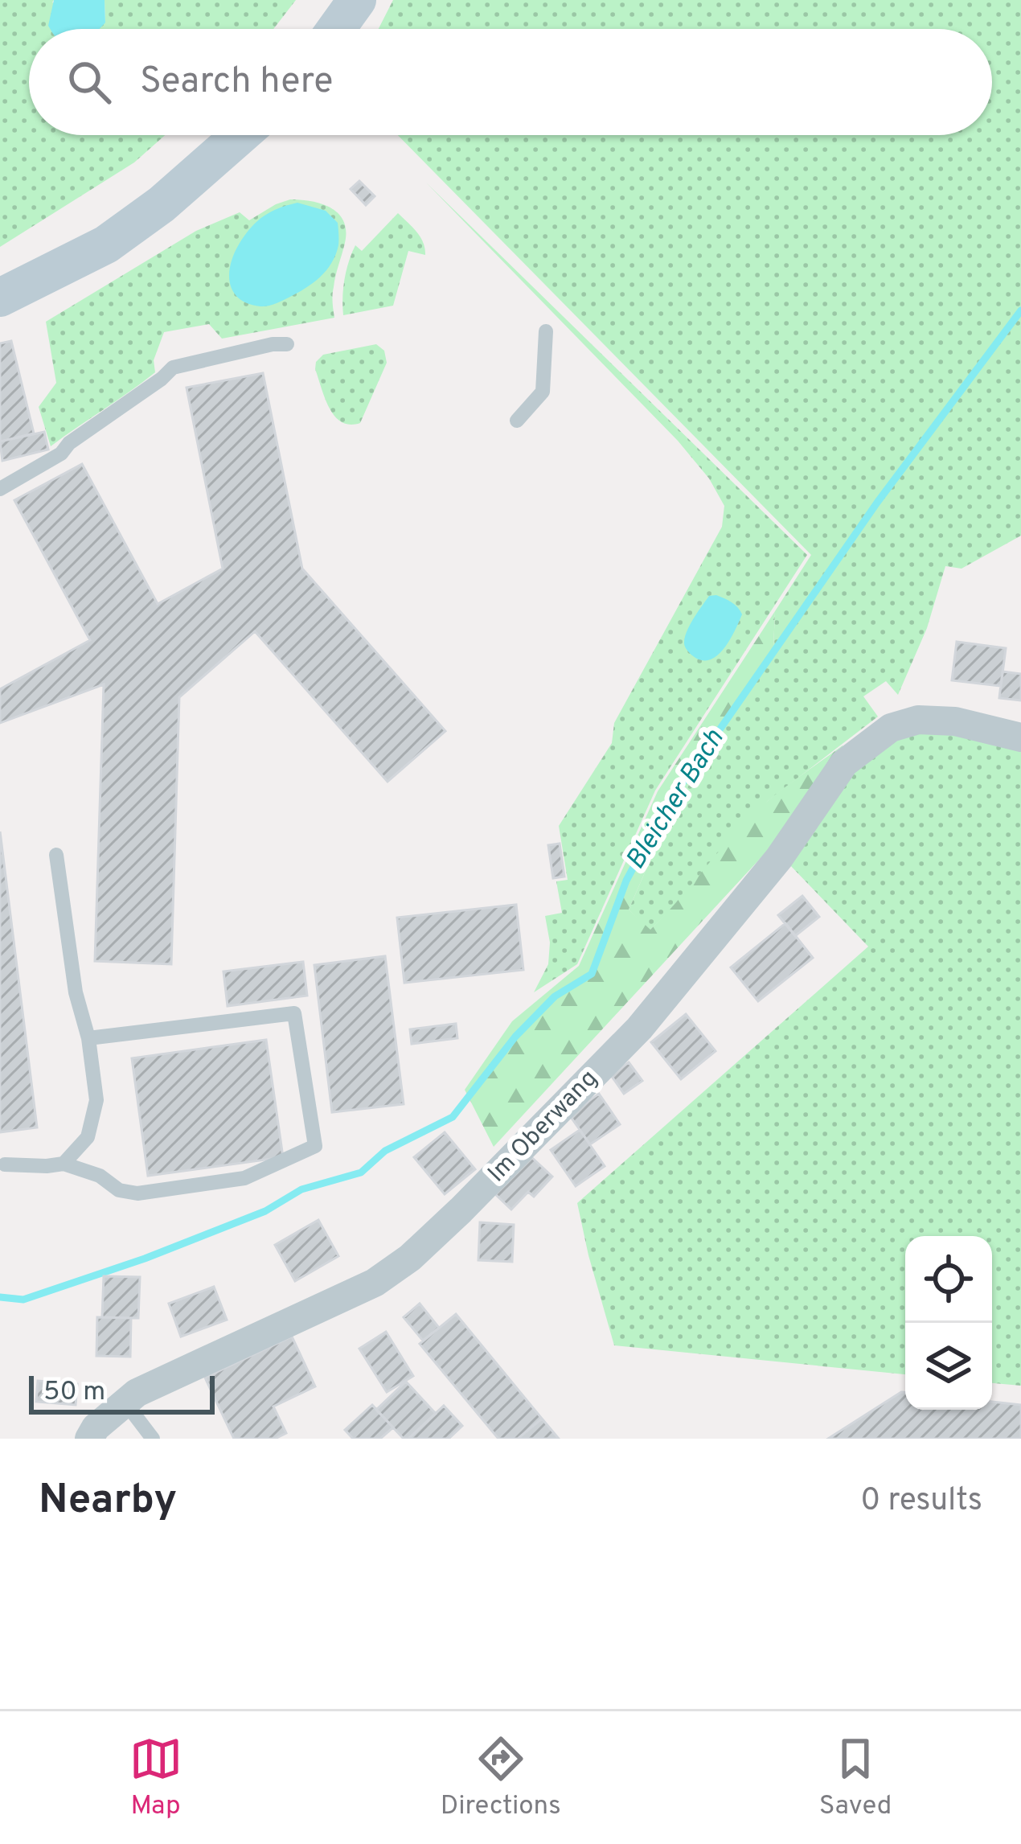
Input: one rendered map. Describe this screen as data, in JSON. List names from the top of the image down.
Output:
{
  "streets": {
    "street": ["Im Oberwang"]
  },
  "water": ["Bleicher Bach"],
  "scale_bar": "50 m",
  "page": {
    "search": "Search here",
    "scale": "50 m",
    "heading": ["Nearby", "0 results"],
    "nav": ["Map", "Directions", "Saved"]
  }
}
